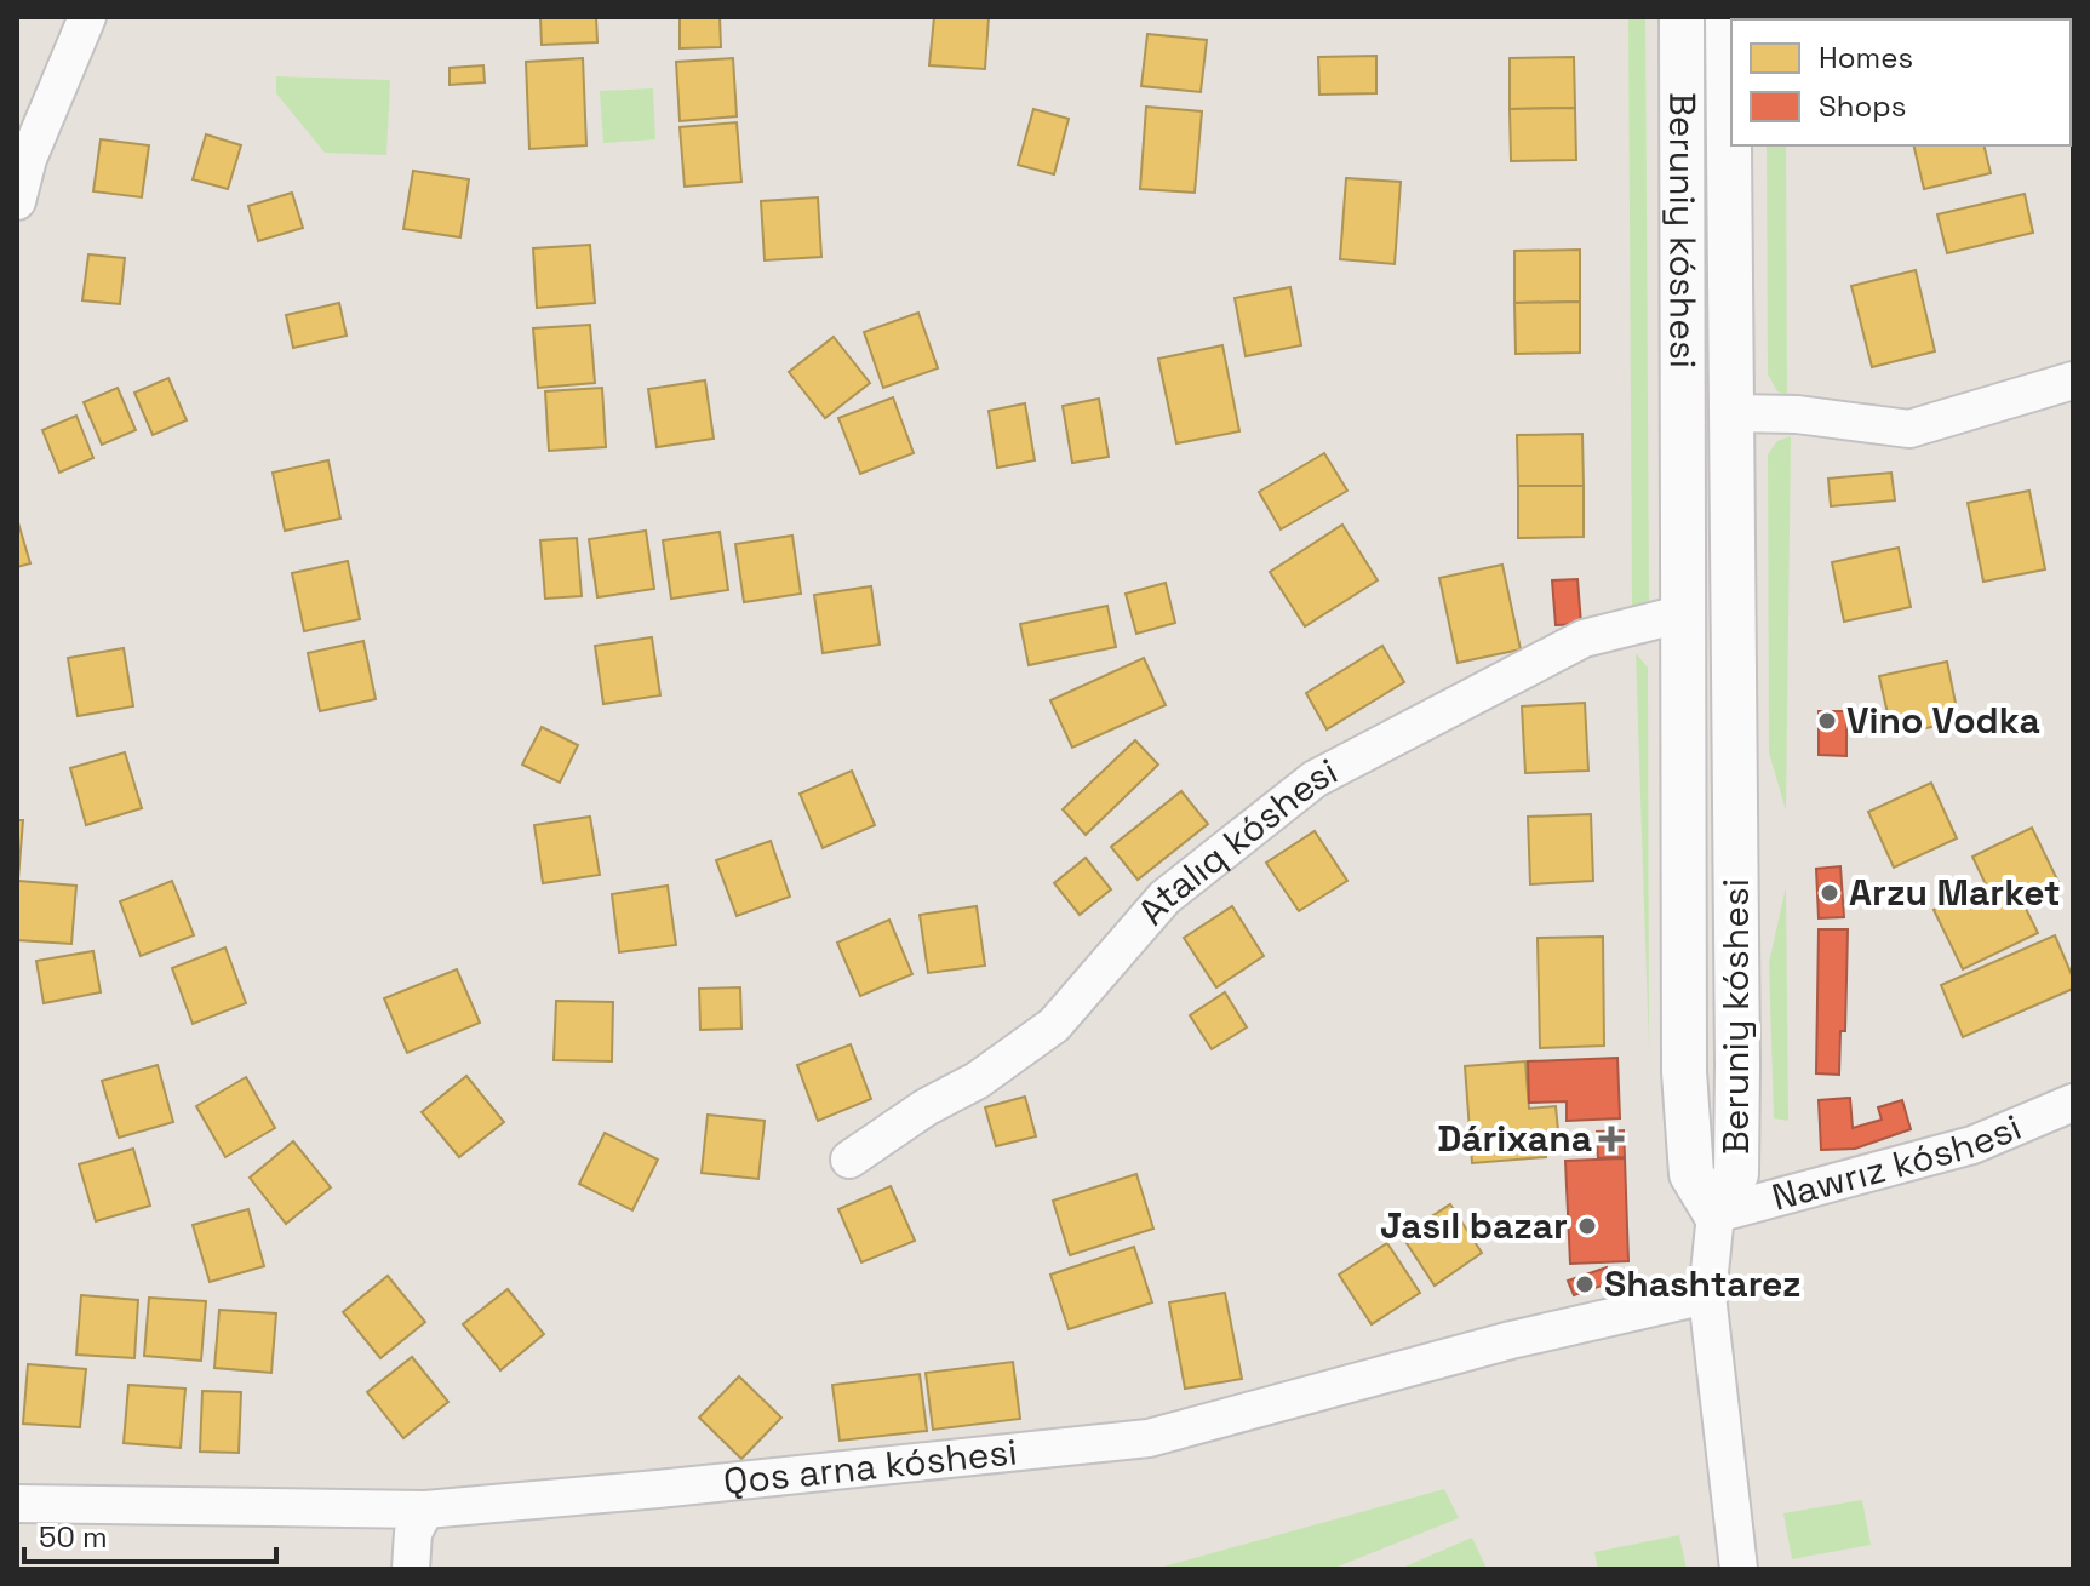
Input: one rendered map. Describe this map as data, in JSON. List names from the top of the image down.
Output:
{
  "streets": {
    "street": [
      "Beruniy kóshesi",
      "Atalıq kóshesi",
      "Nawrız kóshesi",
      "Qos arna kóshesi"
    ]
  },
  "crossings": [
    ["Beruniy kóshesi", "Atalıq kóshesi"],
    ["Beruniy kóshesi", "Nawrız kóshesi"]
  ],
  "places": {
    "other": [
      "Vino Vodka",
      "Arzu Market",
      "Jasıl bazar",
      "Shashtarez"
    ],
    "health": ["Dárixana"]
  },
  "legend": ["Homes", "Shops"],
  "scale_bar": "50 m"
}
